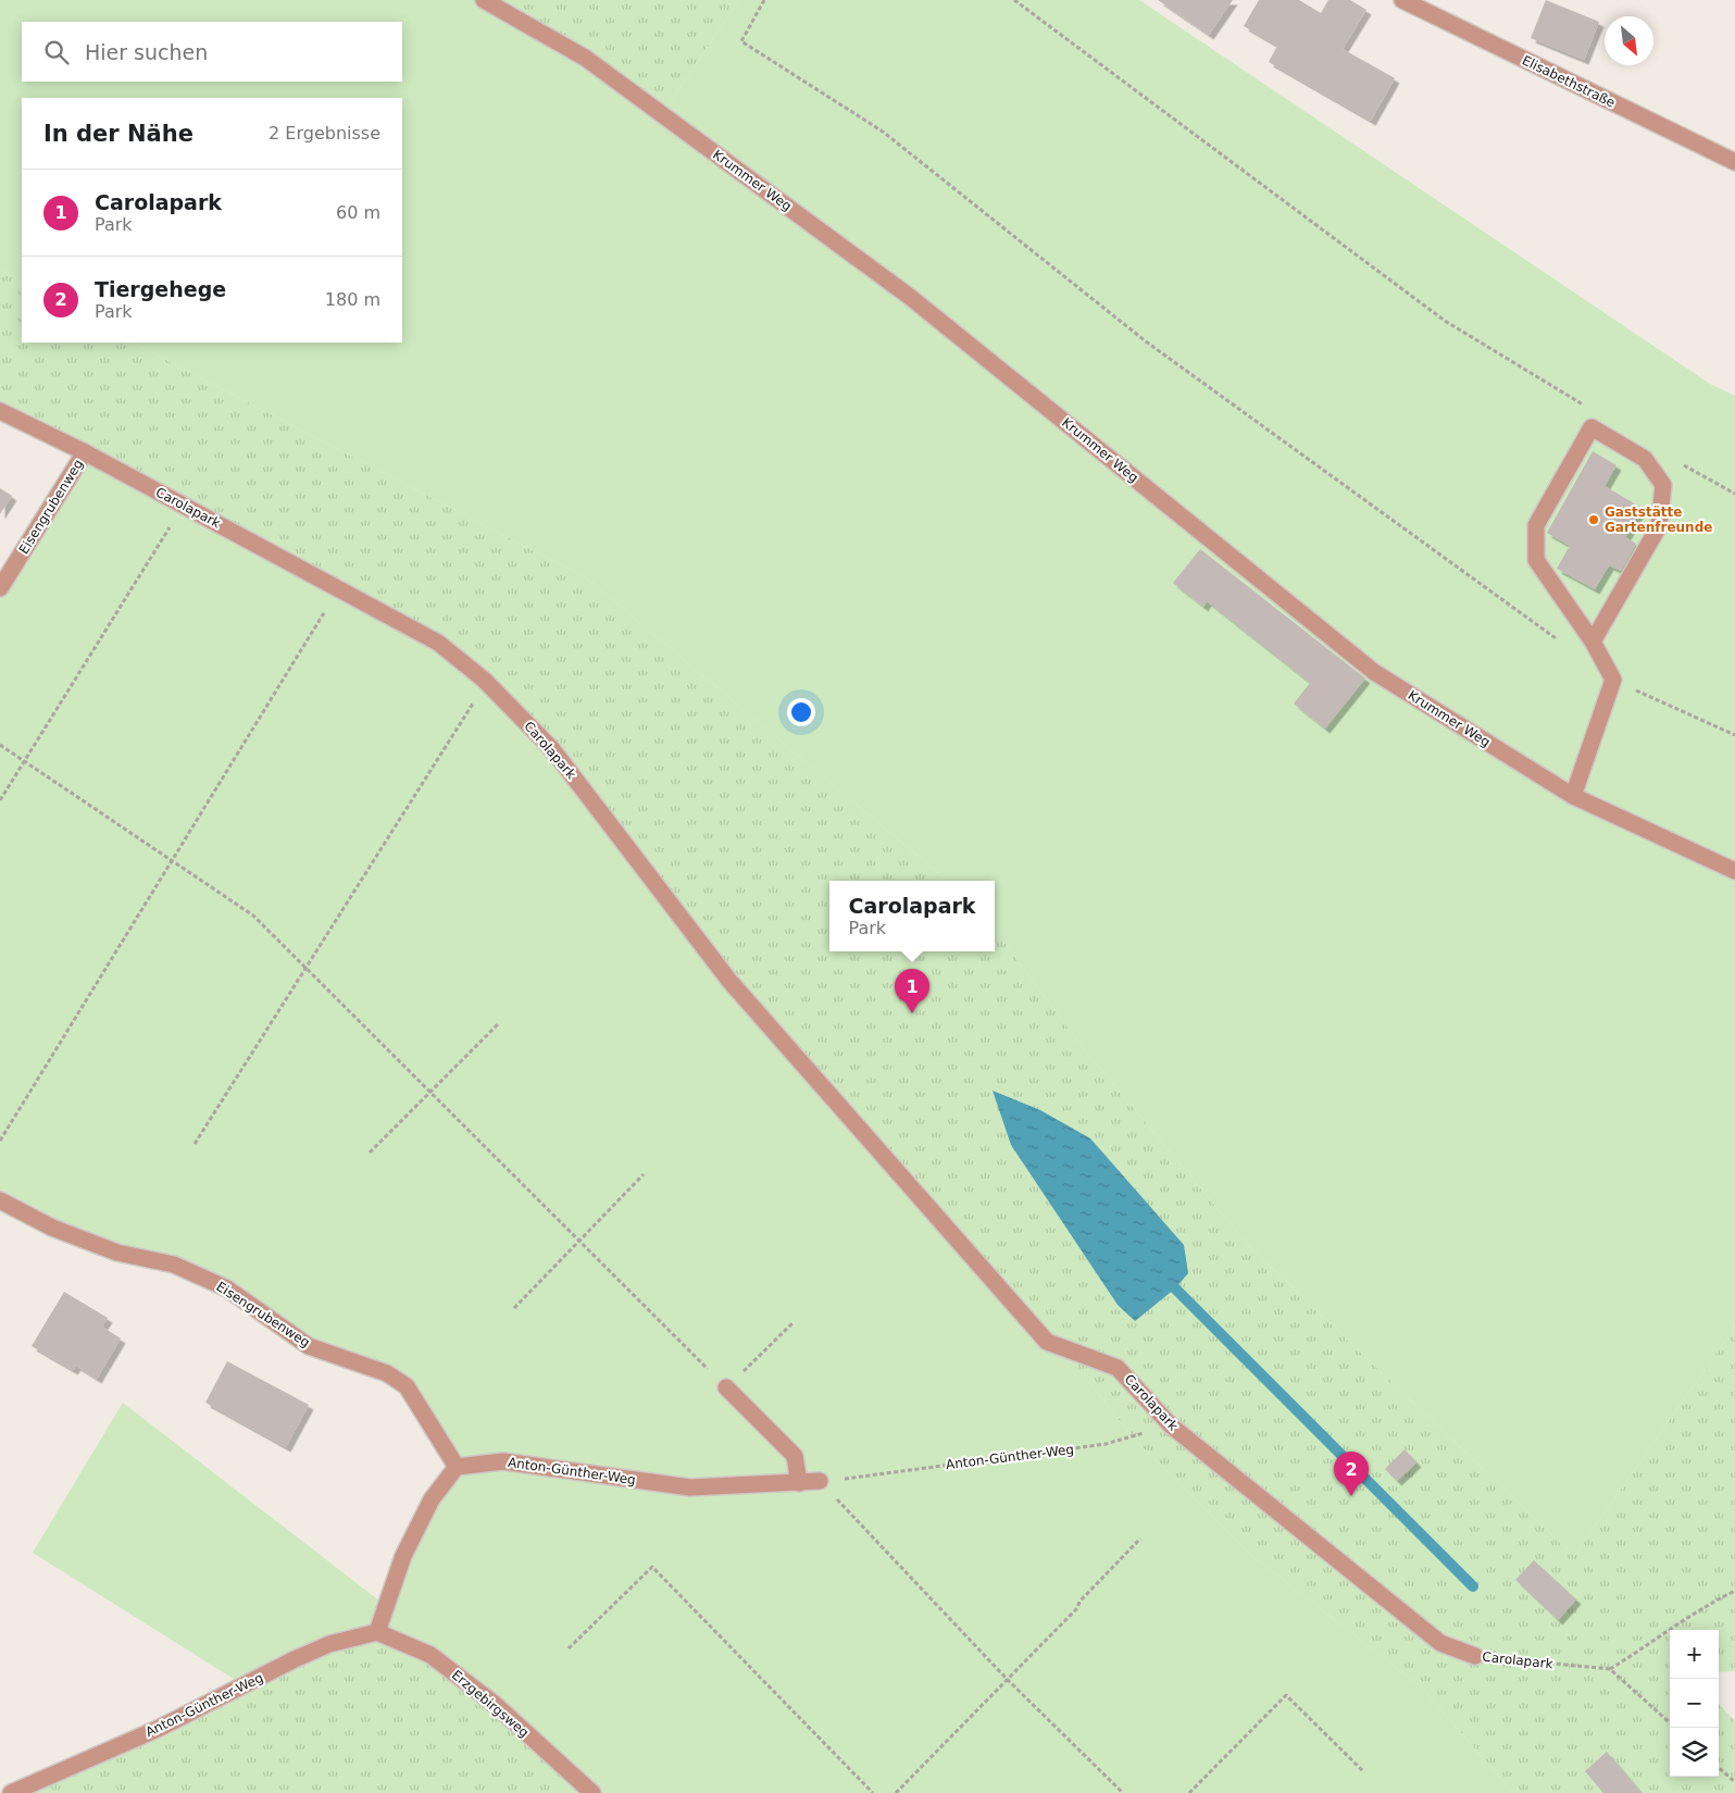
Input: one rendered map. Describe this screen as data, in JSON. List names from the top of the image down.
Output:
{
  "streets": {
    "street": [
      "Elisabethstraße",
      "Krummer Weg",
      "Eisengrubenweg",
      "Carolapark",
      "Anton-Günther-Weg",
      "Erzgebirgsweg"
    ]
  },
  "crossings": [
    ["Eisengrubenweg", "Carolapark"],
    ["Eisengrubenweg", "Anton-Günther-Weg"],
    ["Carolapark", "Anton-Günther-Weg"],
    ["Anton-Günther-Weg", "Erzgebirgsweg"]
  ],
  "places": ["Gaststätte Gartenfreunde"],
  "north": "bottom right",
  "page": {
    "search": "Hier suchen",
    "heading": ["In der Nähe", "2 Ergebnisse"],
    "list": [
      {
        "mark": "1",
        "name": "Carolapark",
        "note": "Park",
        "value": "60 m"
      },
      {
        "mark": "2",
        "name": "Tiergehege",
        "note": "Park",
        "value": "180 m"
      }
    ],
    "popup": ["Carolapark", "Park"],
    "pins": ["1", "2"],
    "map_buttons": ["+", "−"]
  }
}
